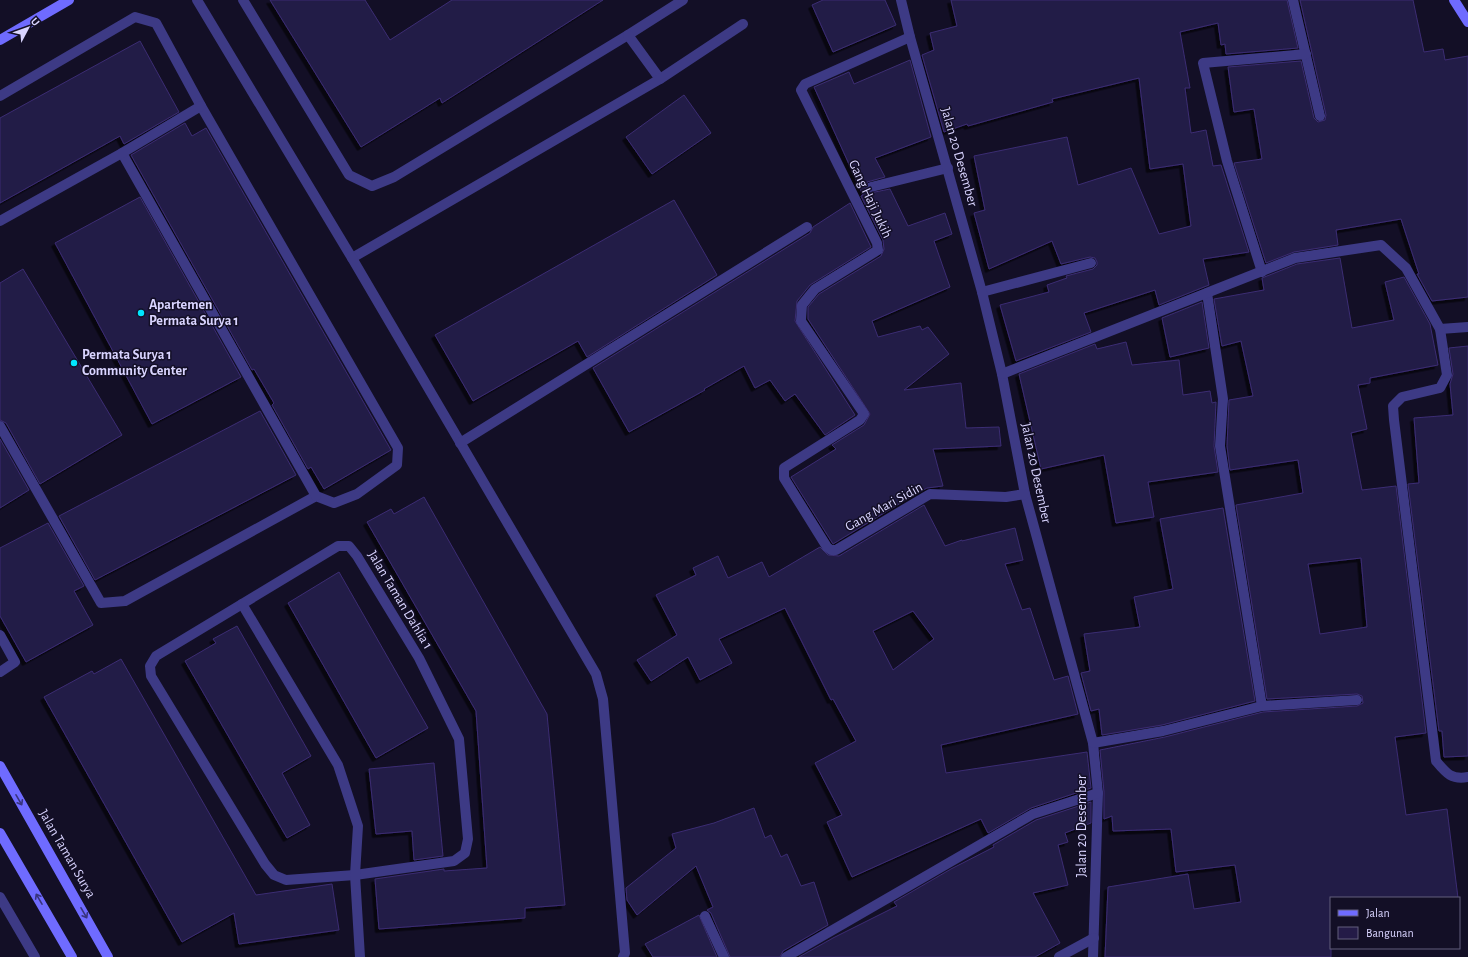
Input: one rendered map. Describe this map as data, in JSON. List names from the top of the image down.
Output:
{
  "streets": {
    "street": [
      "Jalan 20 Desember",
      "Gang Haji Jukih",
      "Gang Mari Sidin",
      "Jalan Taman Dahlia 1",
      "Jalan Taman Surya"
    ]
  },
  "crossings": [
    ["Jalan 20 Desember", "Gang Haji Jukih"],
    ["Jalan 20 Desember", "Gang Mari Sidin"],
    ["Gang Haji Jukih", "Gang Mari Sidin"]
  ],
  "places": ["Apartemen Permata Surya 1", "Permata Surya 1 Community Center"],
  "legend": ["Jalan", "Bangunan"],
  "north": "top right"
}
